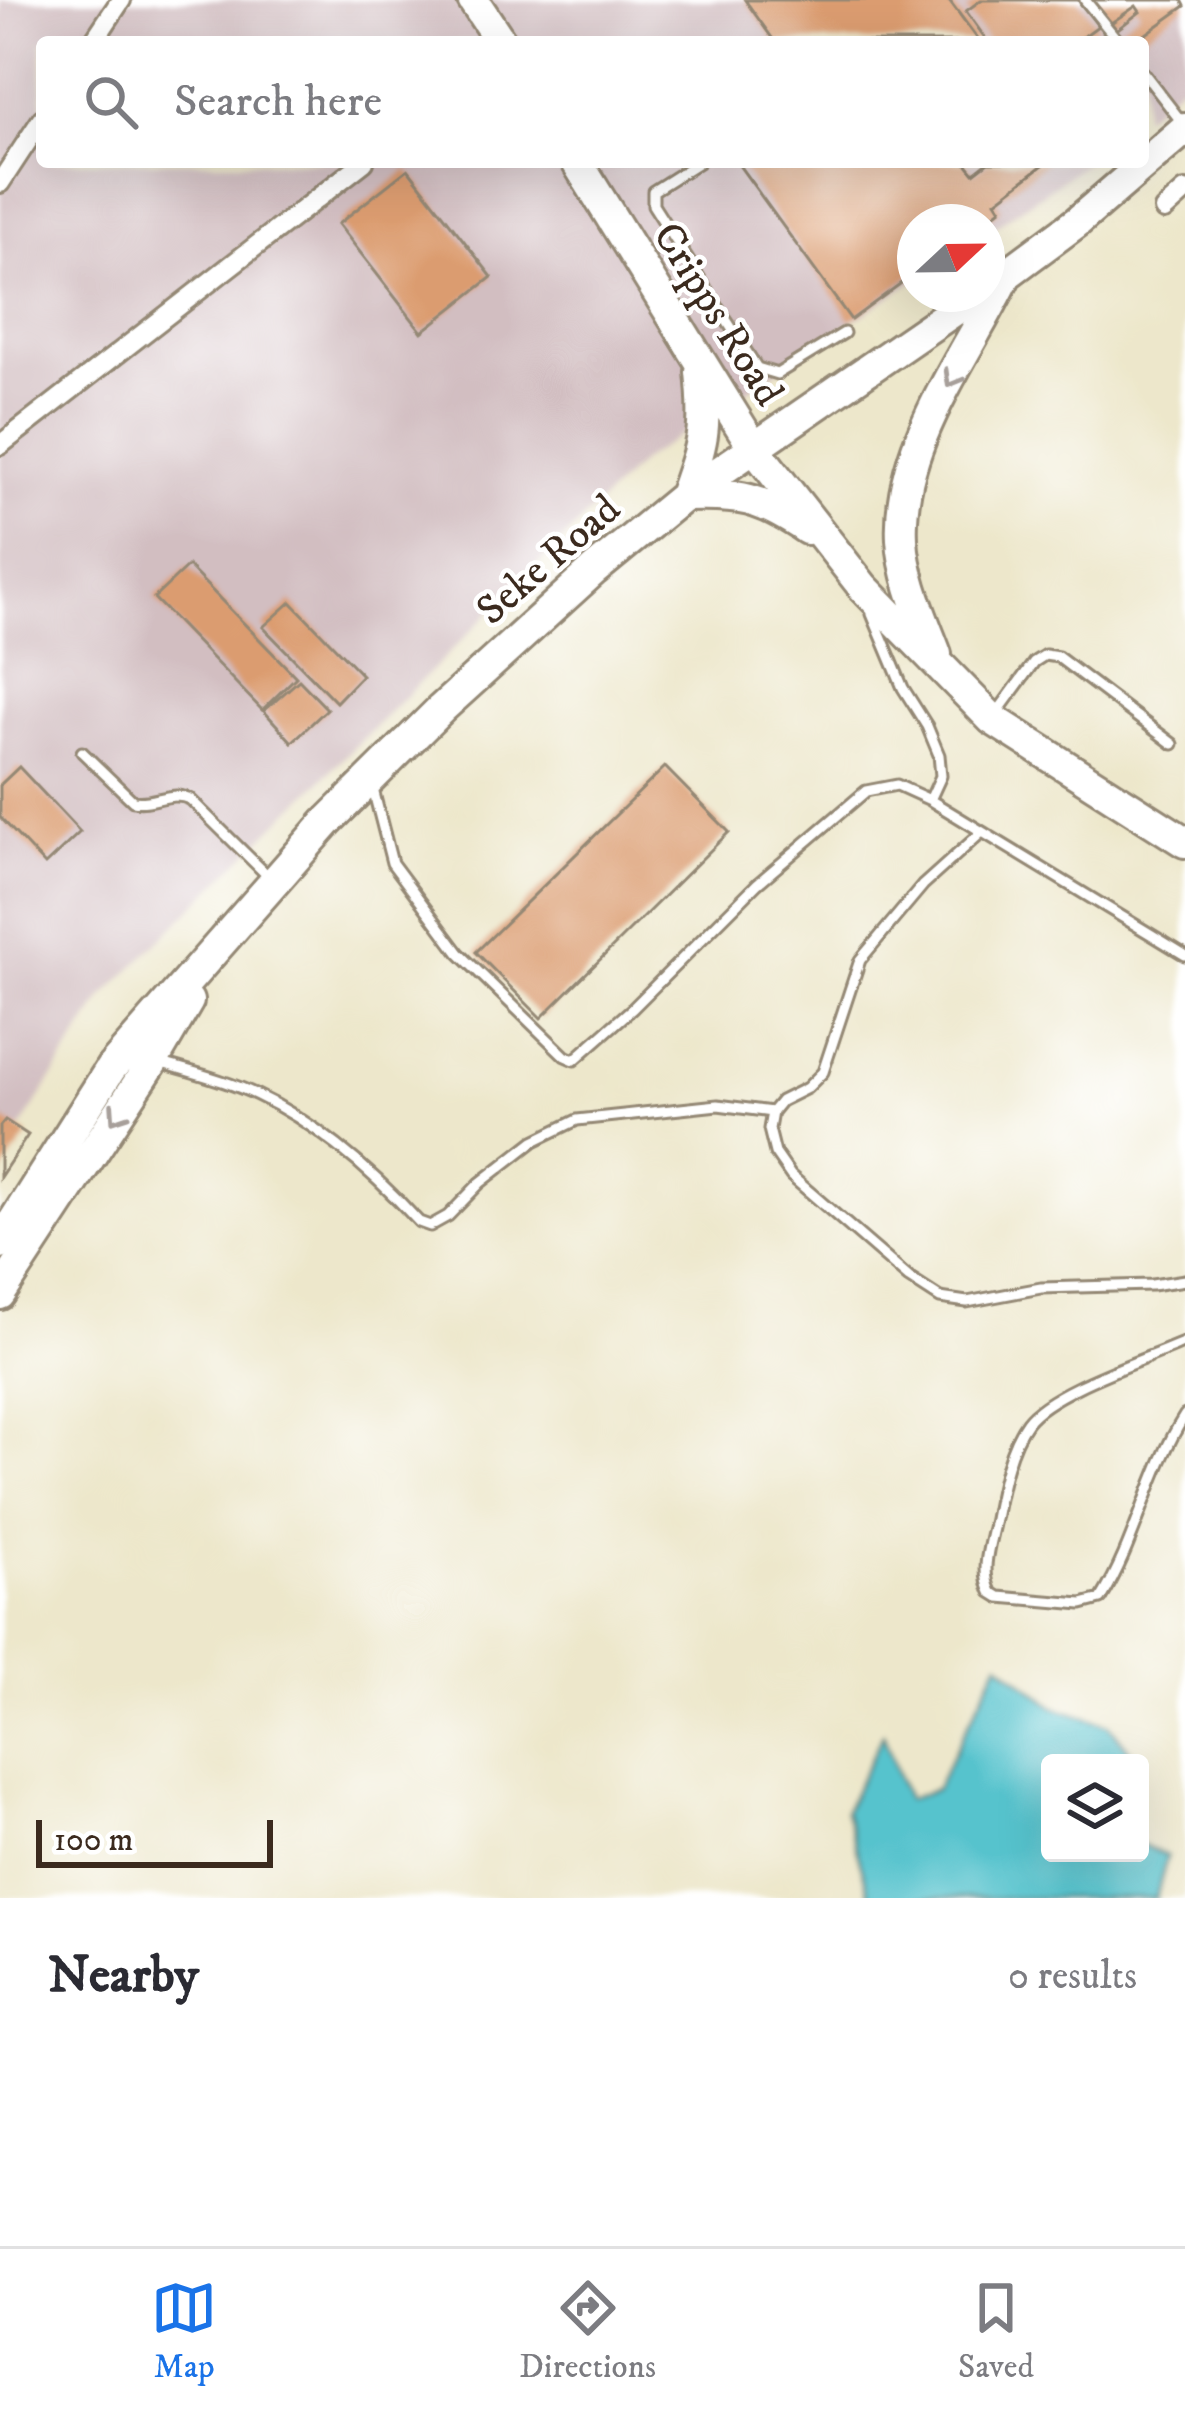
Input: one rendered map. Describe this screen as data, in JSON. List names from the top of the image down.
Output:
{
  "streets": {
    "main road": ["Cripps Road", "Seke Road"]
  },
  "crossings": [
    ["Cripps Road", "Seke Road"]
  ],
  "scale_bar": "100 m",
  "north": "right",
  "page": {
    "search": "Search here",
    "scale": "100 m",
    "heading": ["Nearby", "0 results"],
    "nav": ["Map", "Directions", "Saved"]
  }
}
